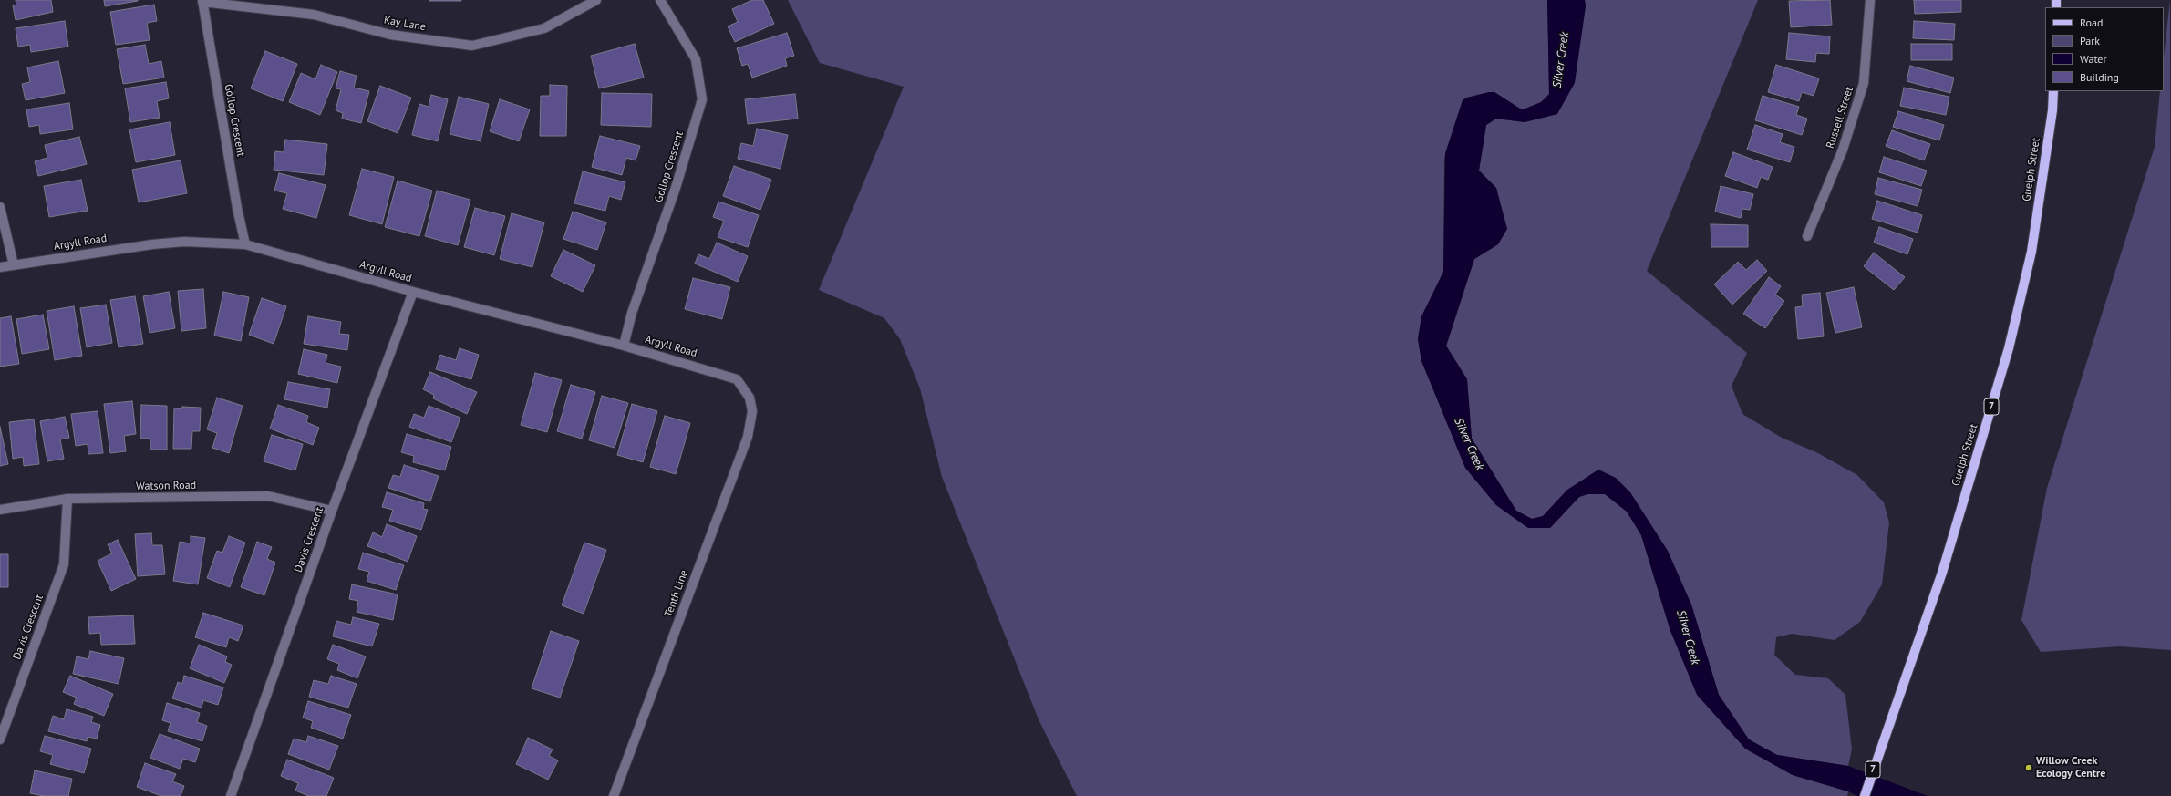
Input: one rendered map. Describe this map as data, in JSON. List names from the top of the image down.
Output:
{
  "streets": {
    "main road": ["Guelph Street", "7"],
    "street": [
      "Kay Lane",
      "Russell Street",
      "Gollop Crescent",
      "Argyll Road",
      "Watson Road",
      "Davis Crescent",
      "Tenth Line"
    ]
  },
  "crossings": [
    ["Kay Lane", "Gollop Crescent"],
    ["Gollop Crescent", "Argyll Road"],
    ["Argyll Road", "Davis Crescent"],
    ["Argyll Road", "Tenth Line"],
    ["Watson Road", "Davis Crescent"]
  ],
  "water": ["Silver Creek"],
  "places": ["Willow Creek Ecology Centre"],
  "legend": [
    "Road",
    "Park",
    "Water",
    "Building"
  ]
}
